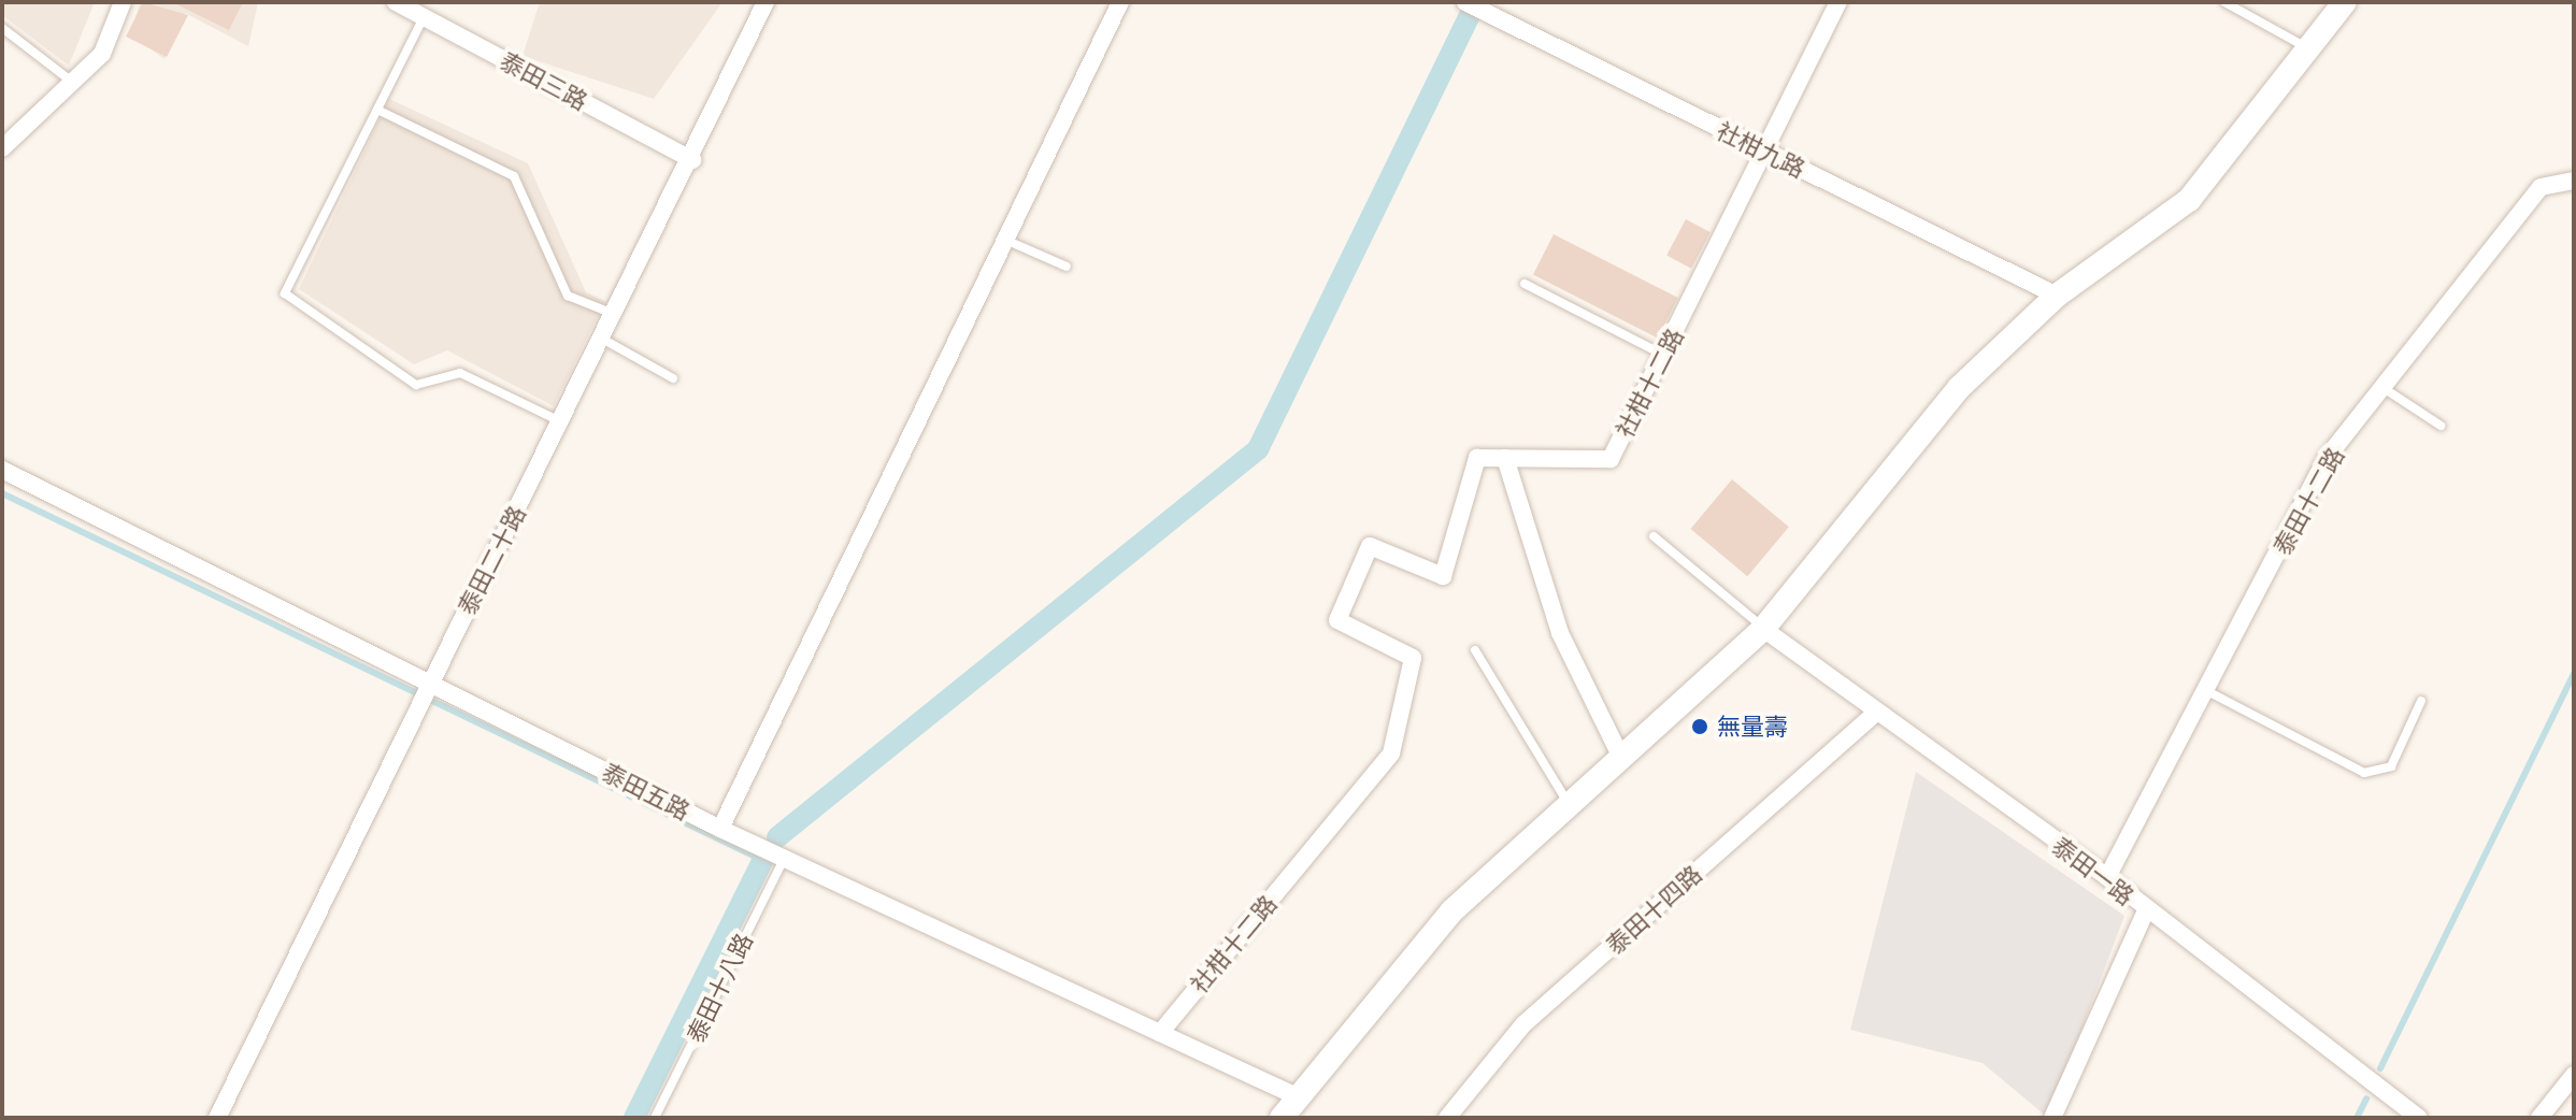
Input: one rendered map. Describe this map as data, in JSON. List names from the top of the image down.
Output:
{
  "streets": {
    "street": [
      "泰田三路",
      "社柑九路",
      "社柑十二路",
      "泰田十二路",
      "泰田二十路",
      "泰田五路",
      "泰田一路",
      "泰田十四路"
    ],
    "lane": ["泰田十八路"]
  },
  "crossings": [
    ["泰田三路", "泰田二十路"],
    ["社柑九路", "社柑十二路"],
    ["社柑十二路", "泰田五路"],
    ["泰田十二路", "泰田一路"],
    ["泰田二十路", "泰田五路"],
    ["泰田五路", "泰田十八路"],
    ["泰田一路", "泰田十四路"]
  ],
  "places": ["無量壽"]
}
